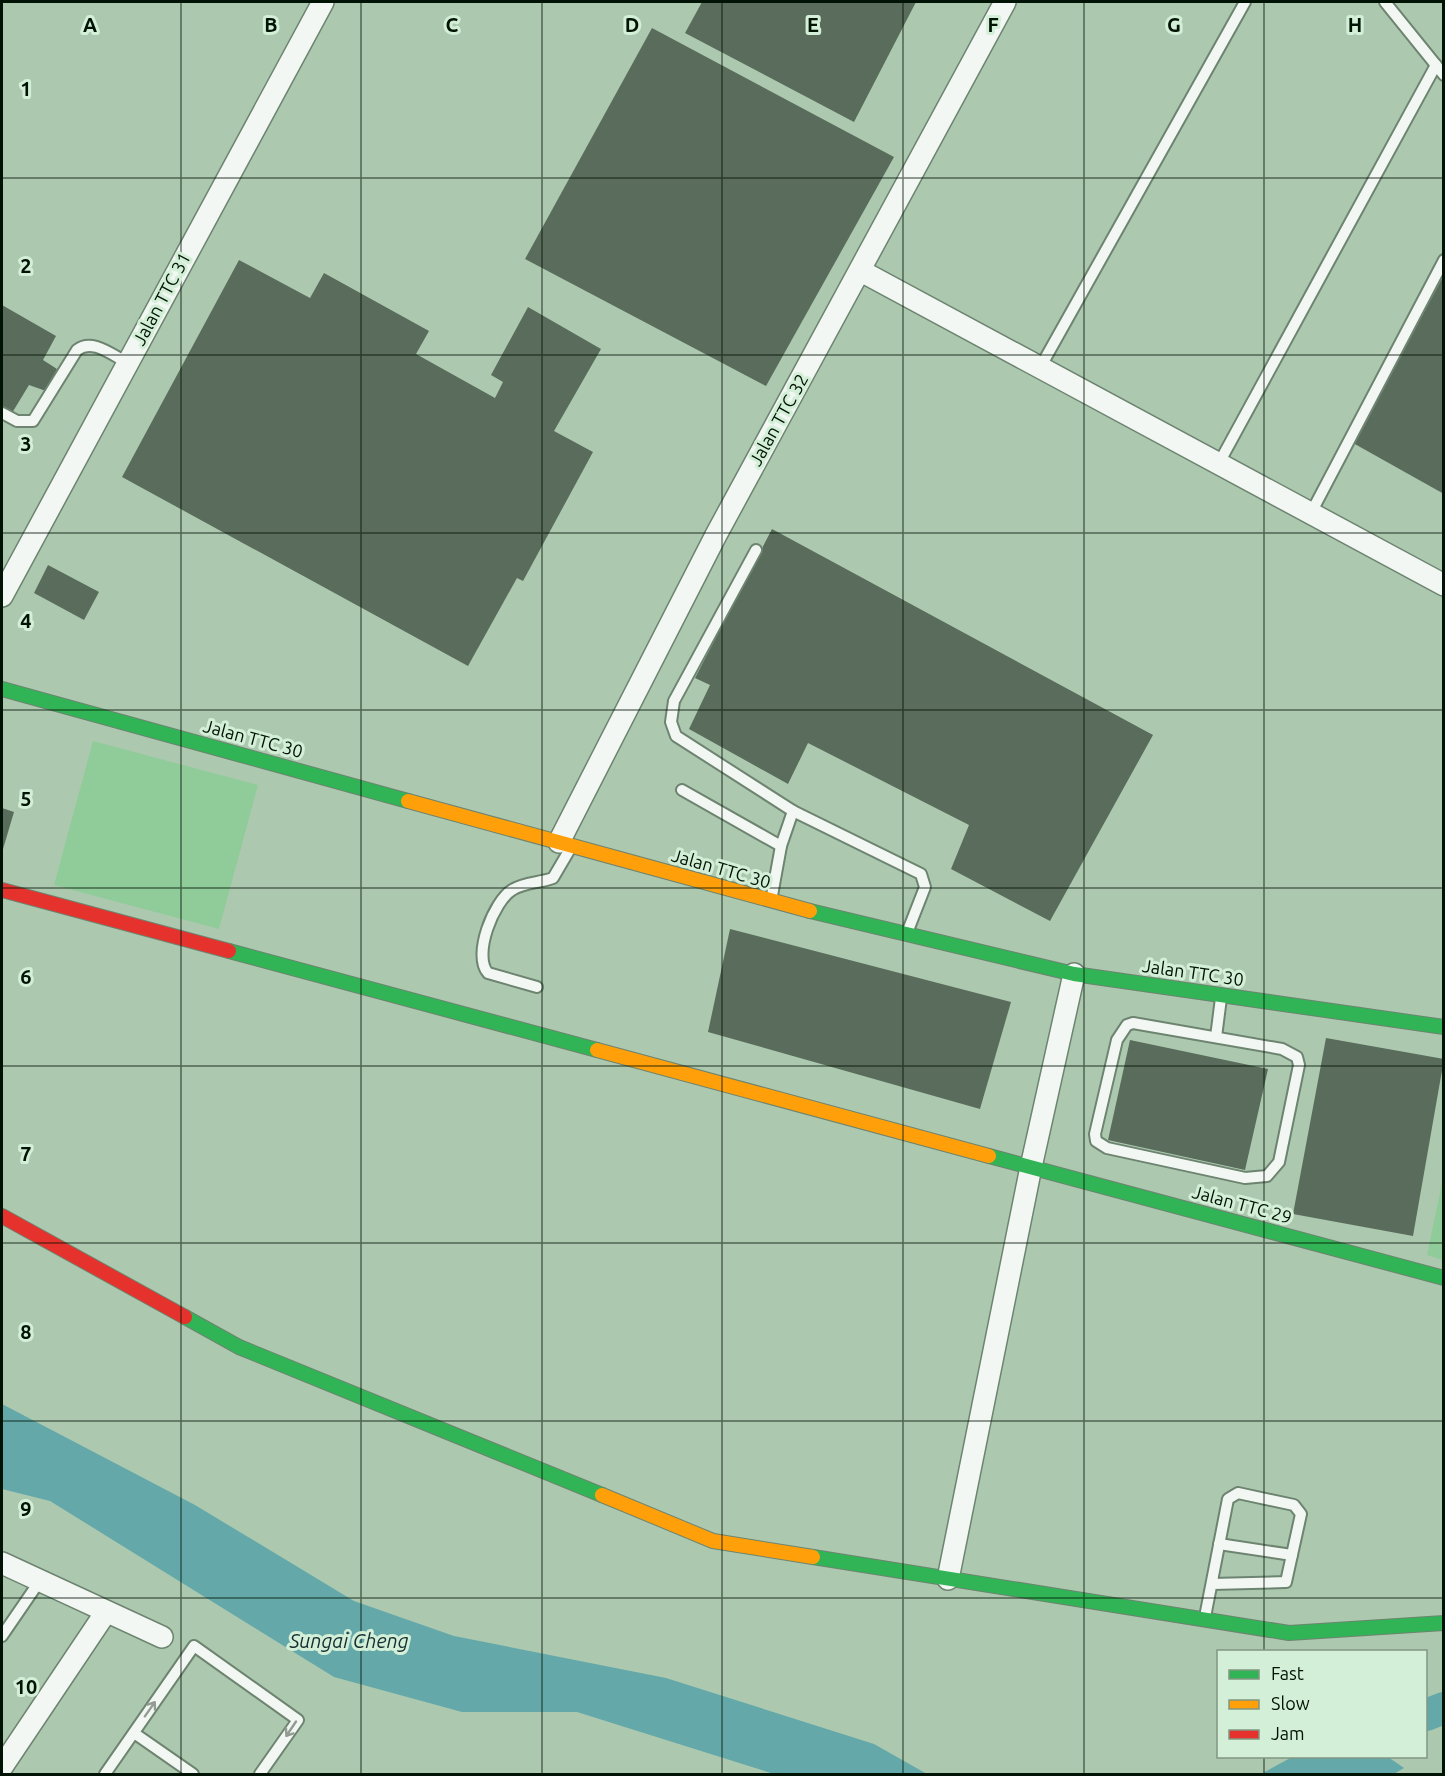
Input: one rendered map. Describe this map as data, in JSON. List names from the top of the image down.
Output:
{
  "streets": {
    "street": [
      "Jalan TTC 31",
      "Jalan TTC 32",
      "Jalan TTC 30",
      "Jalan TTC 29"
    ]
  },
  "crossings": [
    ["Jalan TTC 32", "Jalan TTC 30"]
  ],
  "water": ["Sungai Cheng"],
  "legend": ["Fast", "Slow", "Jam"],
  "grid": {
    "columns": [
      "A",
      "B",
      "C",
      "D",
      "E",
      "F",
      "G",
      "H"
    ],
    "rows": [
      "1",
      "2",
      "3",
      "4",
      "5",
      "6",
      "7",
      "8",
      "9",
      "10"
    ]
  }
}
